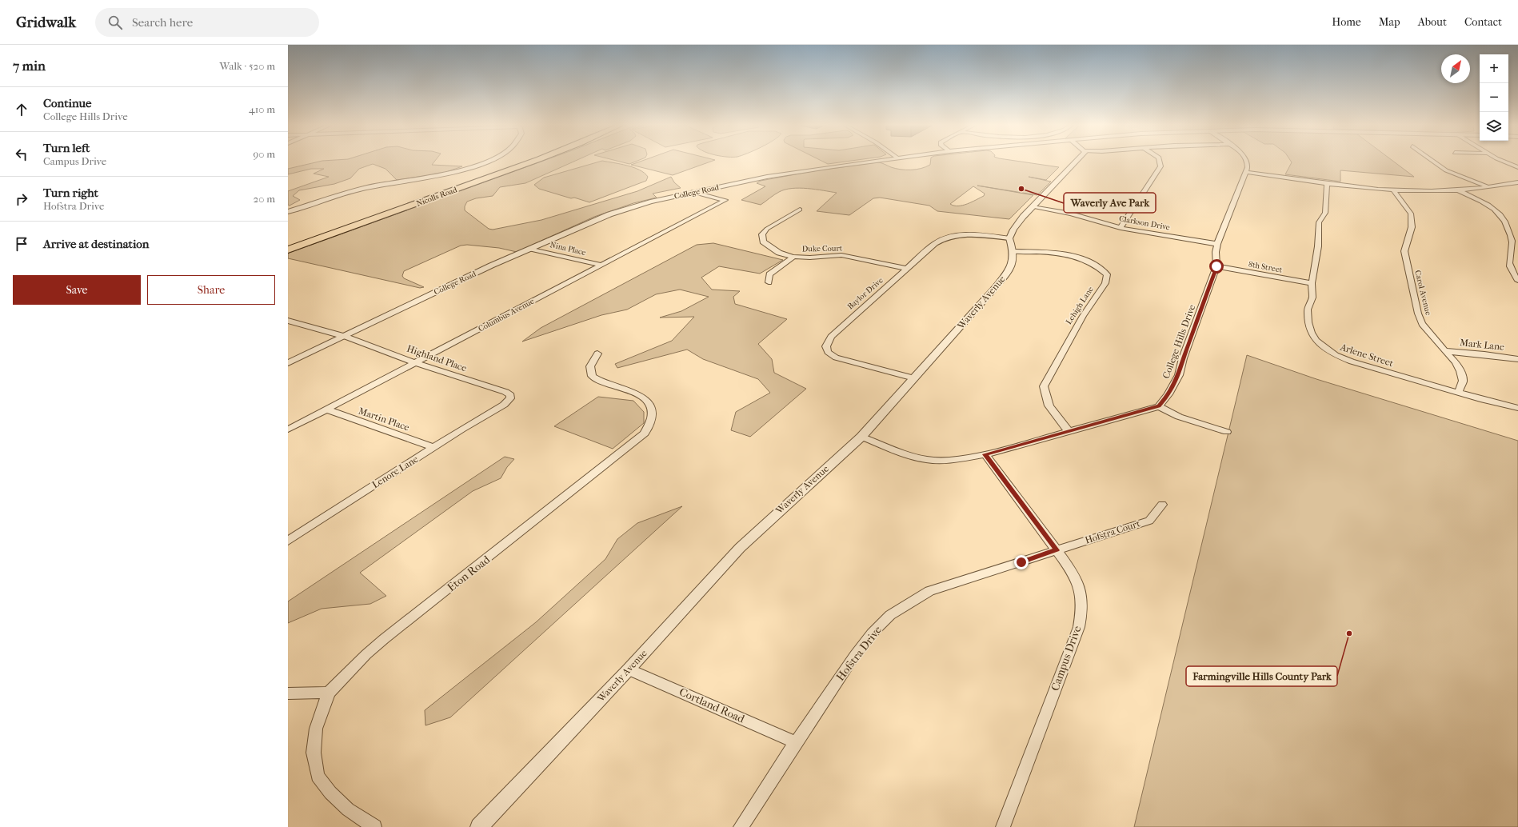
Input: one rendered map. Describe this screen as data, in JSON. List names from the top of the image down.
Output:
{
  "streets": {
    "highway": ["Nicolls Road"],
    "street": [
      "College Road",
      "Clarkson Drive",
      "Nina Place",
      "Duke Court",
      "8th Street",
      "Carol Avenue",
      "Baylor Drive",
      "Waverly Avenue",
      "Lehigh Lane",
      "Columbus Avenue",
      "College Hills Drive",
      "Mark Lane",
      "Arlene Street",
      "Highland Place",
      "Martin Place",
      "Lenore Lane",
      "Hofstra Court",
      "Eton Road",
      "Hofstra Drive",
      "Campus Drive",
      "Cortland Road"
    ]
  },
  "crossings": [
    ["College Road", "Nina Place"],
    ["College Road", "Columbus Avenue"],
    ["College Road", "Highland Place"],
    ["Clarkson Drive", "College Hills Drive"],
    ["Nina Place", "Columbus Avenue"],
    ["Duke Court", "Baylor Drive"],
    ["8th Street", "College Hills Drive"],
    ["8th Street", "Arlene Street"],
    ["Carol Avenue", "Mark Lane"],
    ["Carol Avenue", "Arlene Street"],
    ["Baylor Drive", "Waverly Avenue"],
    ["Waverly Avenue", "Lehigh Lane"],
    ["Waverly Avenue", "Cortland Road"],
    ["Columbus Avenue", "Highland Place"],
    ["Columbus Avenue", "Martin Place"],
    ["Highland Place", "Lenore Lane"],
    ["Martin Place", "Lenore Lane"],
    ["Hofstra Court", "Hofstra Drive"],
    ["Hofstra Court", "Campus Drive"],
    ["Hofstra Drive", "Campus Drive"],
    ["Hofstra Drive", "Cortland Road"]
  ],
  "places": ["Waverly Ave Park", "Farmingville Hills County Park"],
  "north": "top right",
  "page": {
    "header": "Gridwalk",
    "search": "Search here",
    "nav": [
      "Home",
      "Map",
      "About",
      "Contact"
    ],
    "heading": ["7 min", "Walk · 520 m"],
    "map_buttons": ["+", "−"],
    "list": [
      ["Continue", "College Hills Drive", "410 m"],
      ["Turn left", "Campus Drive", "90 m"],
      ["Turn right", "Hofstra Drive", "20 m"],
      "Arrive at destination"
    ],
    "buttons": ["Save", "Share"]
  }
}
